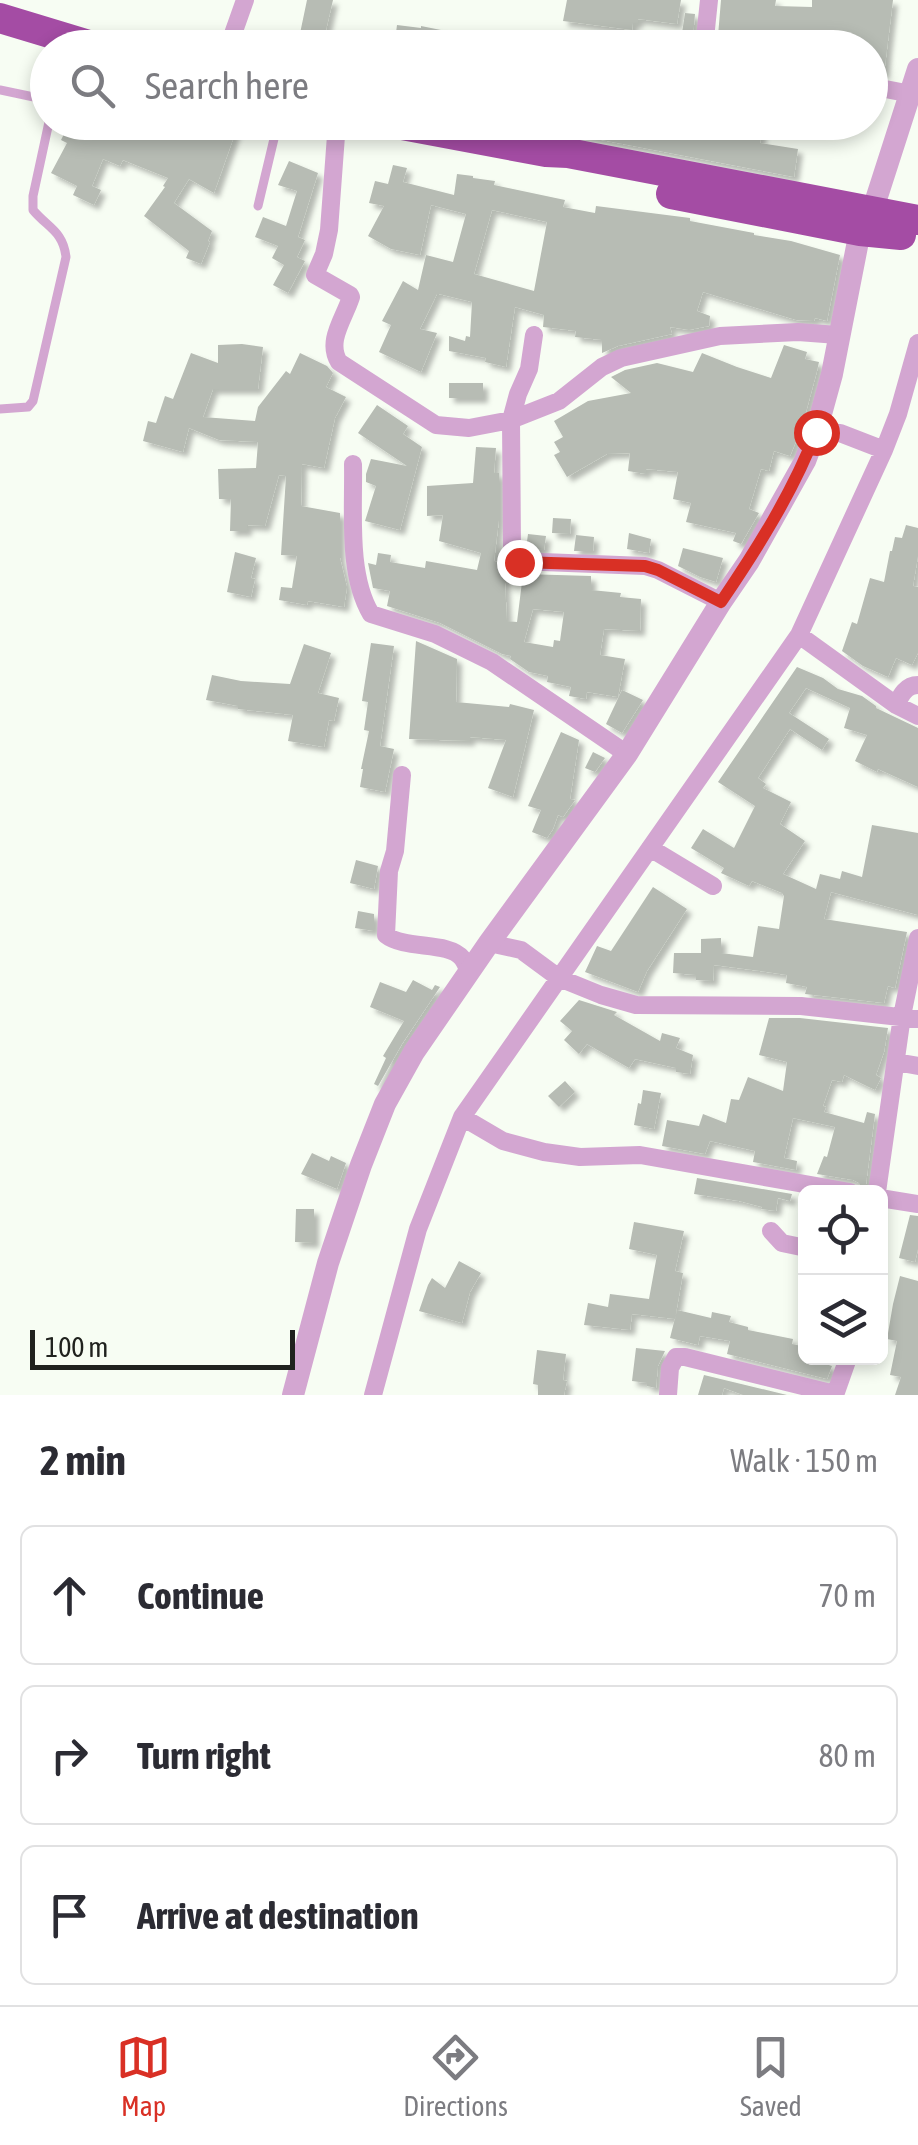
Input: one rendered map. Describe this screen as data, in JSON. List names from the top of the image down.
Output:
{
  "scale_bar": "100 m",
  "page": {
    "search": "Search here",
    "scale": "100 m",
    "heading": ["2 min", "Walk · 150 m"],
    "list": [
      ["Continue", "70 m"],
      ["Turn right", "80 m"],
      "Arrive at destination"
    ],
    "nav": ["Map", "Directions", "Saved"]
  }
}
